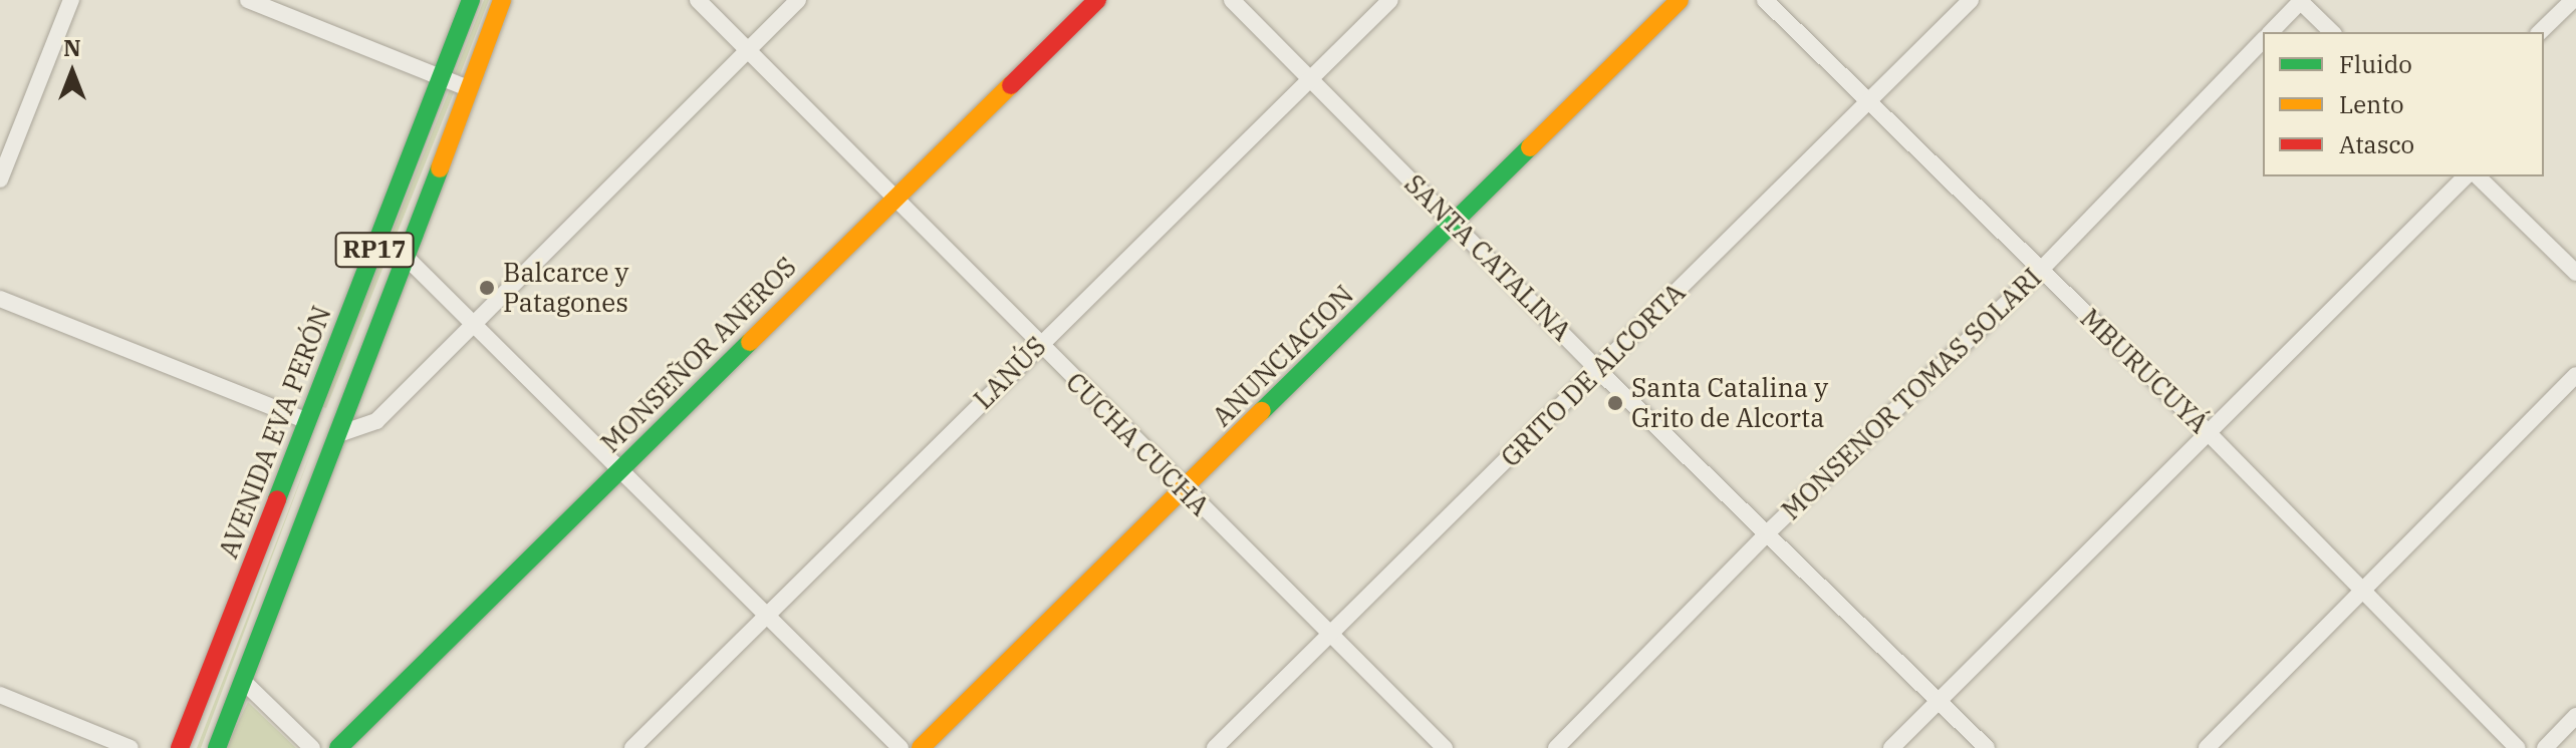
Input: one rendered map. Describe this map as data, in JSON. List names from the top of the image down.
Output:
{
  "streets": {
    "street": [
      "RP17",
      "SANTA CATALINA",
      "MONSEÑOR ANEROS",
      "ANUNCIACION",
      "MBURUCUYÁ",
      "LANÚS",
      "GRITO DE ALCORTA",
      "MONSENOR TOMAS SOLARI",
      "AVENIDA EVA PERÓN",
      "CUCHA CUCHA"
    ]
  },
  "crossings": [
    ["SANTA CATALINA", "ANUNCIACION"],
    ["SANTA CATALINA", "LANÚS"],
    ["SANTA CATALINA", "GRITO DE ALCORTA"],
    ["SANTA CATALINA", "MONSENOR TOMAS SOLARI"],
    ["MONSEÑOR ANEROS", "CUCHA CUCHA"],
    ["ANUNCIACION", "CUCHA CUCHA"],
    ["MBURUCUYÁ", "GRITO DE ALCORTA"],
    ["MBURUCUYÁ", "MONSENOR TOMAS SOLARI"],
    ["LANÚS", "CUCHA CUCHA"],
    ["GRITO DE ALCORTA", "CUCHA CUCHA"]
  ],
  "places": ["Balcarce y Patagones", "Santa Catalina y Grito de Alcorta"],
  "legend": ["Fluido", "Lento", "Atasco"],
  "north": "top"
}
